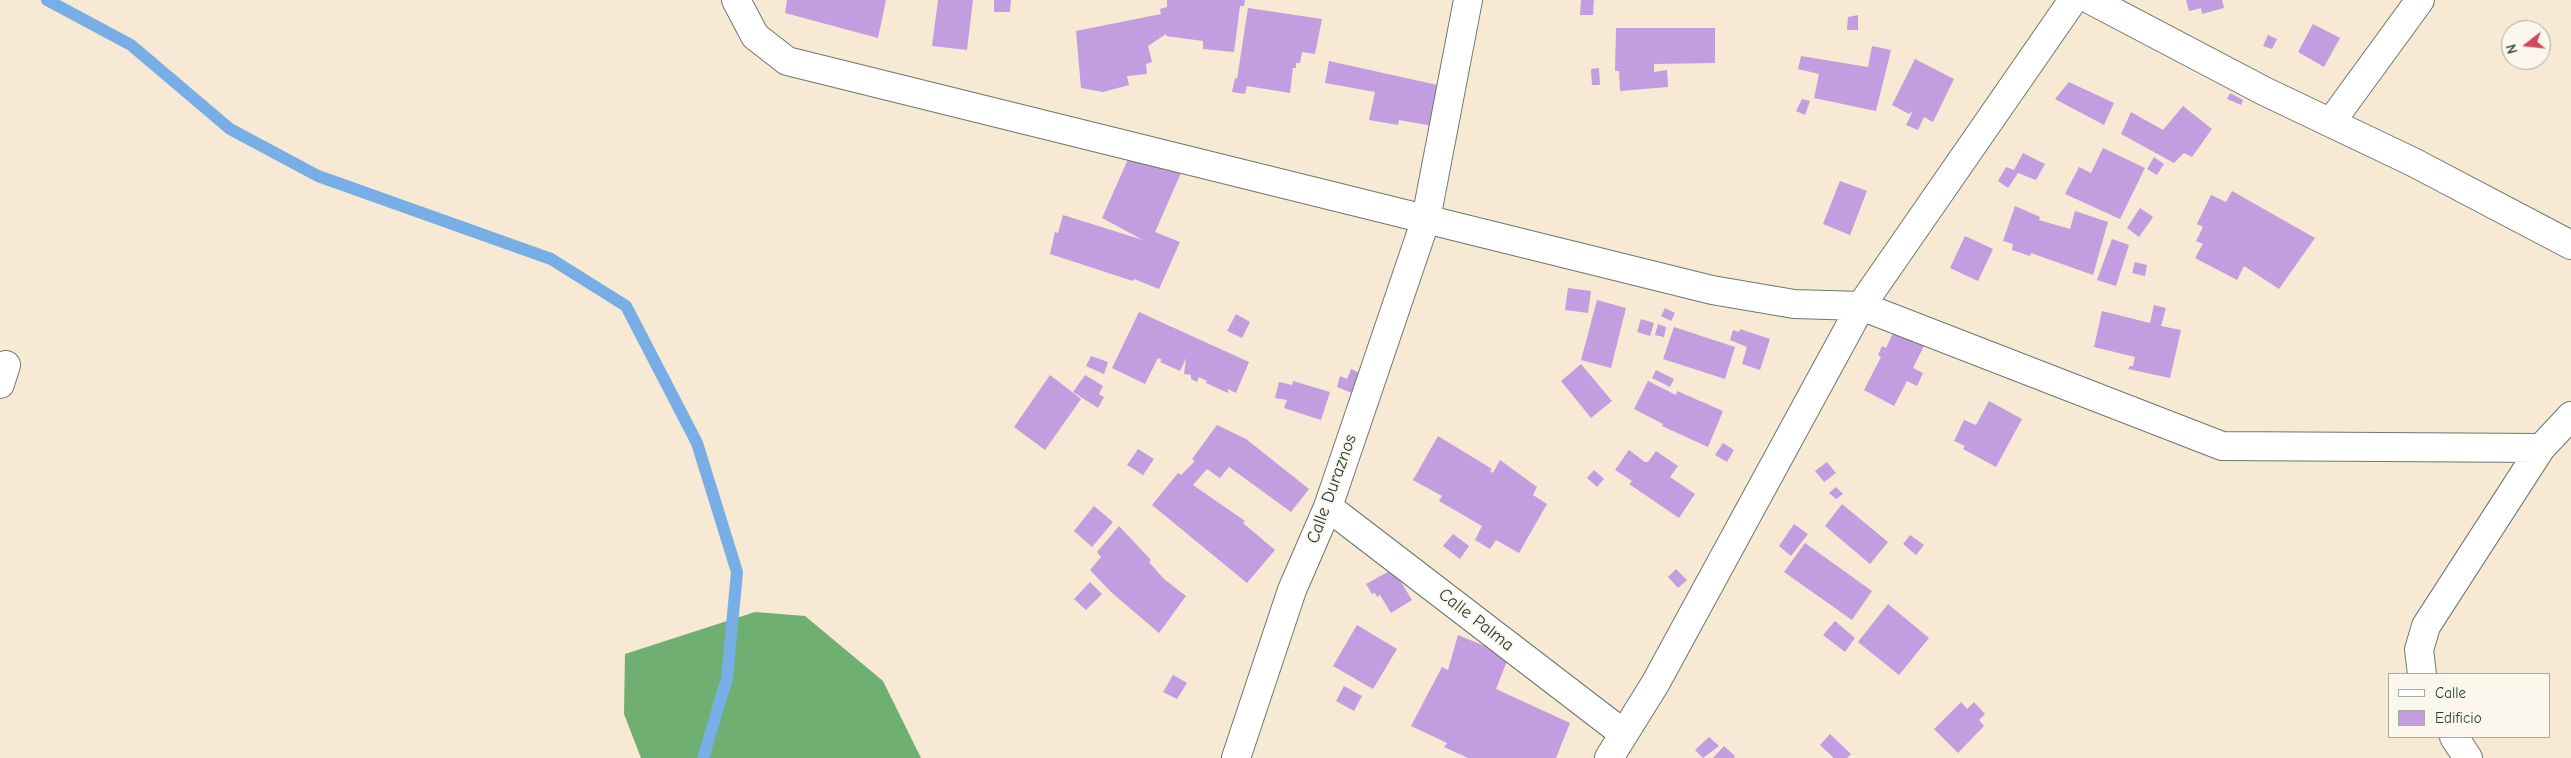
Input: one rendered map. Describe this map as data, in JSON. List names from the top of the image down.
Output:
{
  "streets": {
    "street": ["Calle Duraznos", "Calle Palma"]
  },
  "crossings": [
    ["Calle Duraznos", "Calle Palma"]
  ],
  "legend": ["Calle", "Edificio"],
  "north": "left"
}
